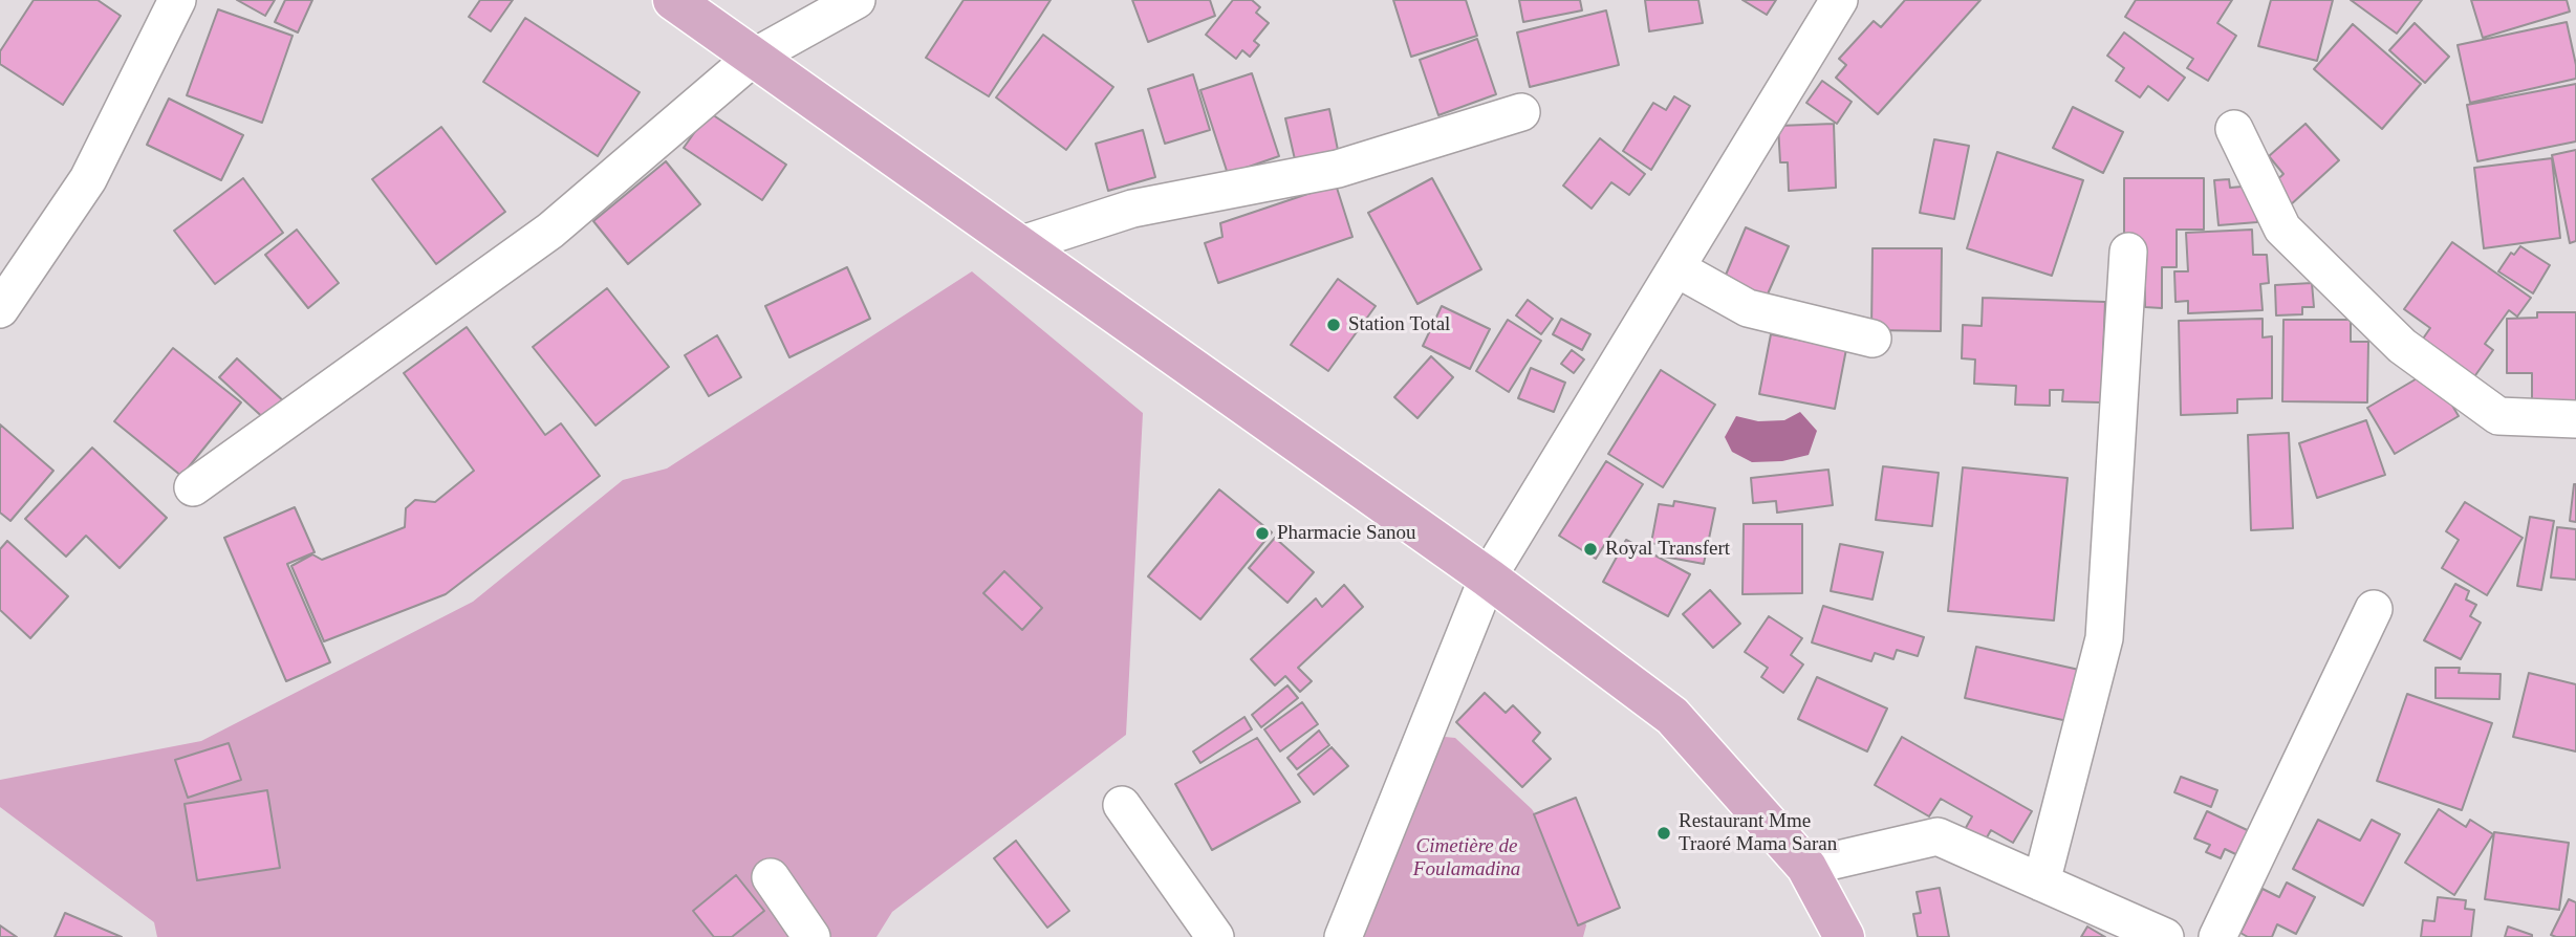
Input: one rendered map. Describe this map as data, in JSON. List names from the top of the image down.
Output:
{
  "parks": ["Cimetière de Foulamadina"],
  "places": [
    "Station Total",
    "Pharmacie Sanou",
    "Royal Transfert",
    "Restaurant Mme Traoré Mama Saran"
  ]
}
